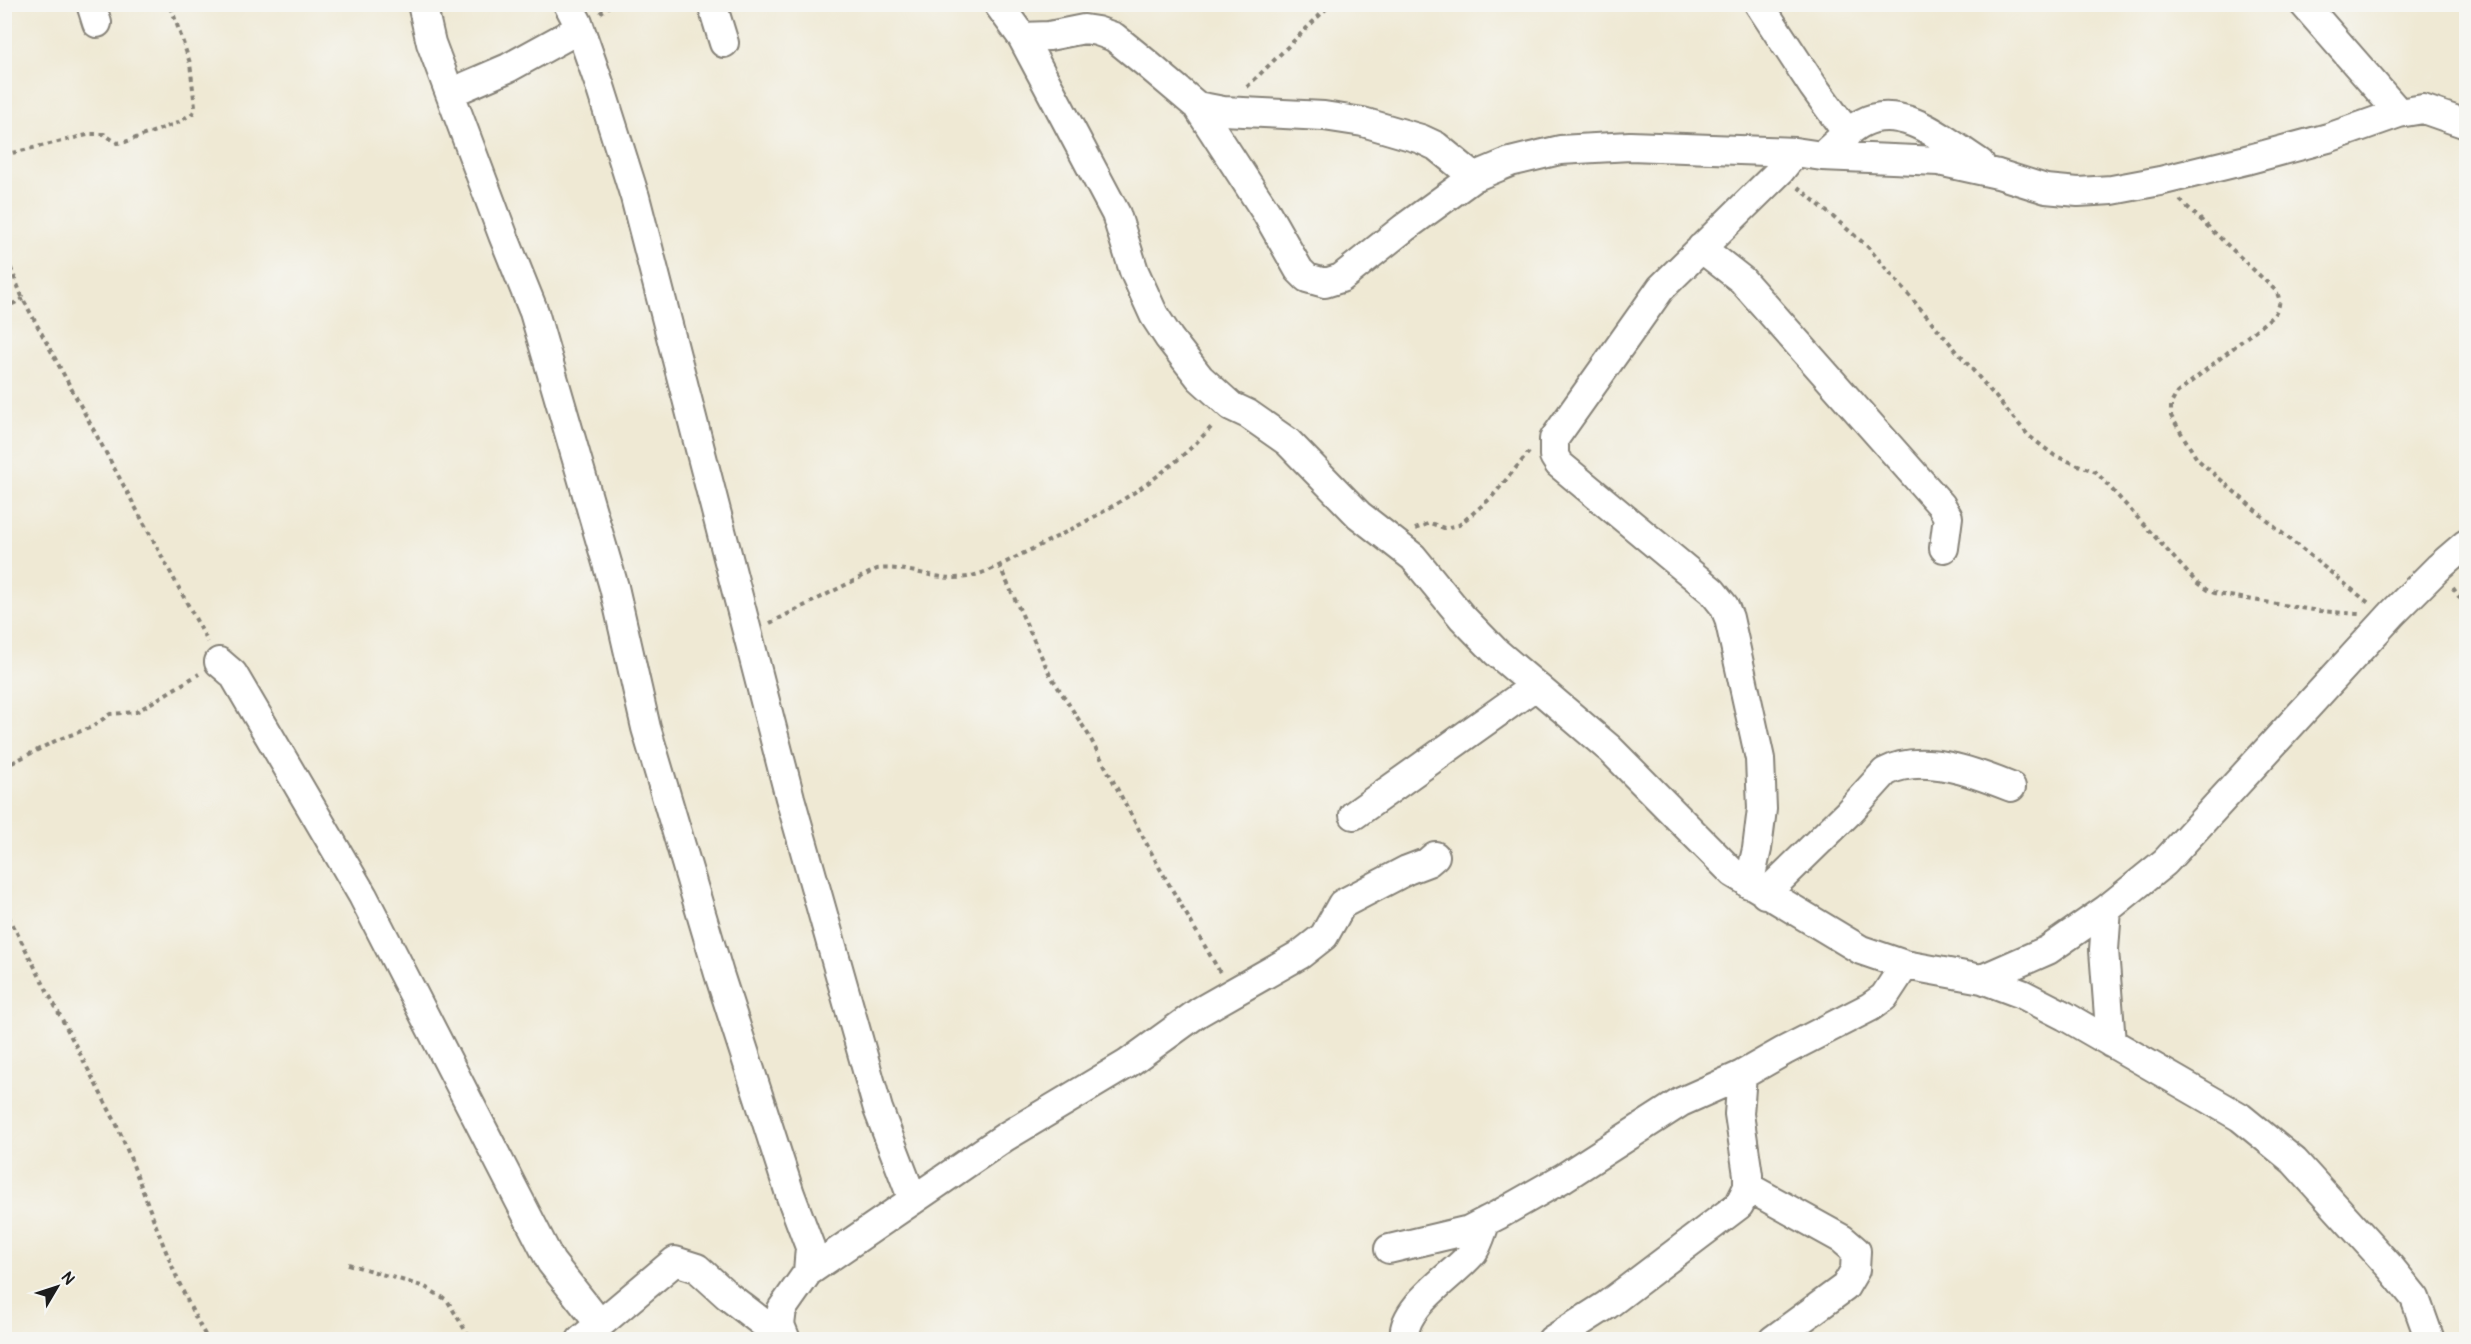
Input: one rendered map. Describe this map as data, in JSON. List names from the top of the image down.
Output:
{
  "north": "top right"
}
